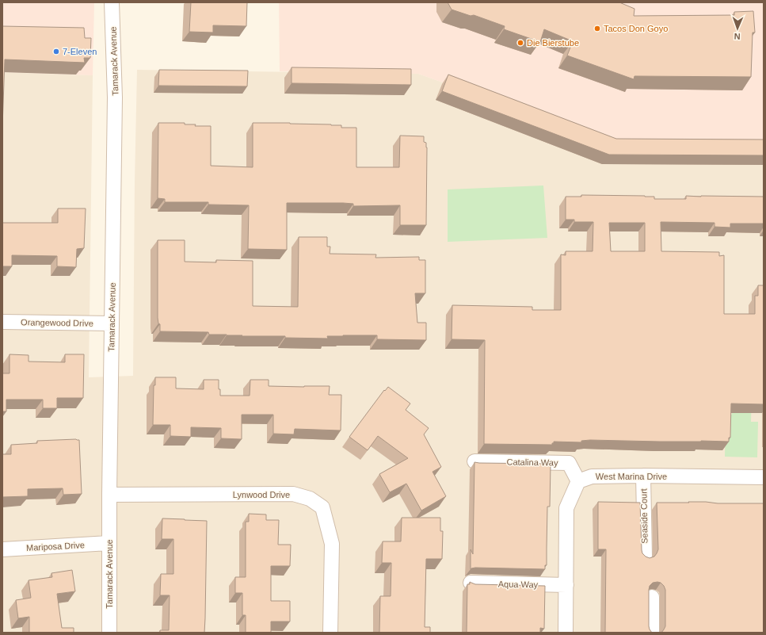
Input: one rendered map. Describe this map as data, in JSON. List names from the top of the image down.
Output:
{
  "streets": {
    "street": [
      "Tamarack Avenue",
      "Orangewood Drive",
      "Catalina Way",
      "West Marina Drive",
      "Lynwood Drive",
      "Seaside Court",
      "Mariposa Drive",
      "Aqua Way"
    ]
  },
  "crossings": [
    ["Tamarack Avenue", "Orangewood Drive"],
    ["Tamarack Avenue", "Lynwood Drive"],
    ["Tamarack Avenue", "Mariposa Drive"],
    ["Catalina Way", "West Marina Drive"],
    ["West Marina Drive", "Seaside Court"]
  ],
  "places": ["Tacos Don Goyo", "Die Bierstube", "7-Eleven"],
  "north": "bottom"
}
